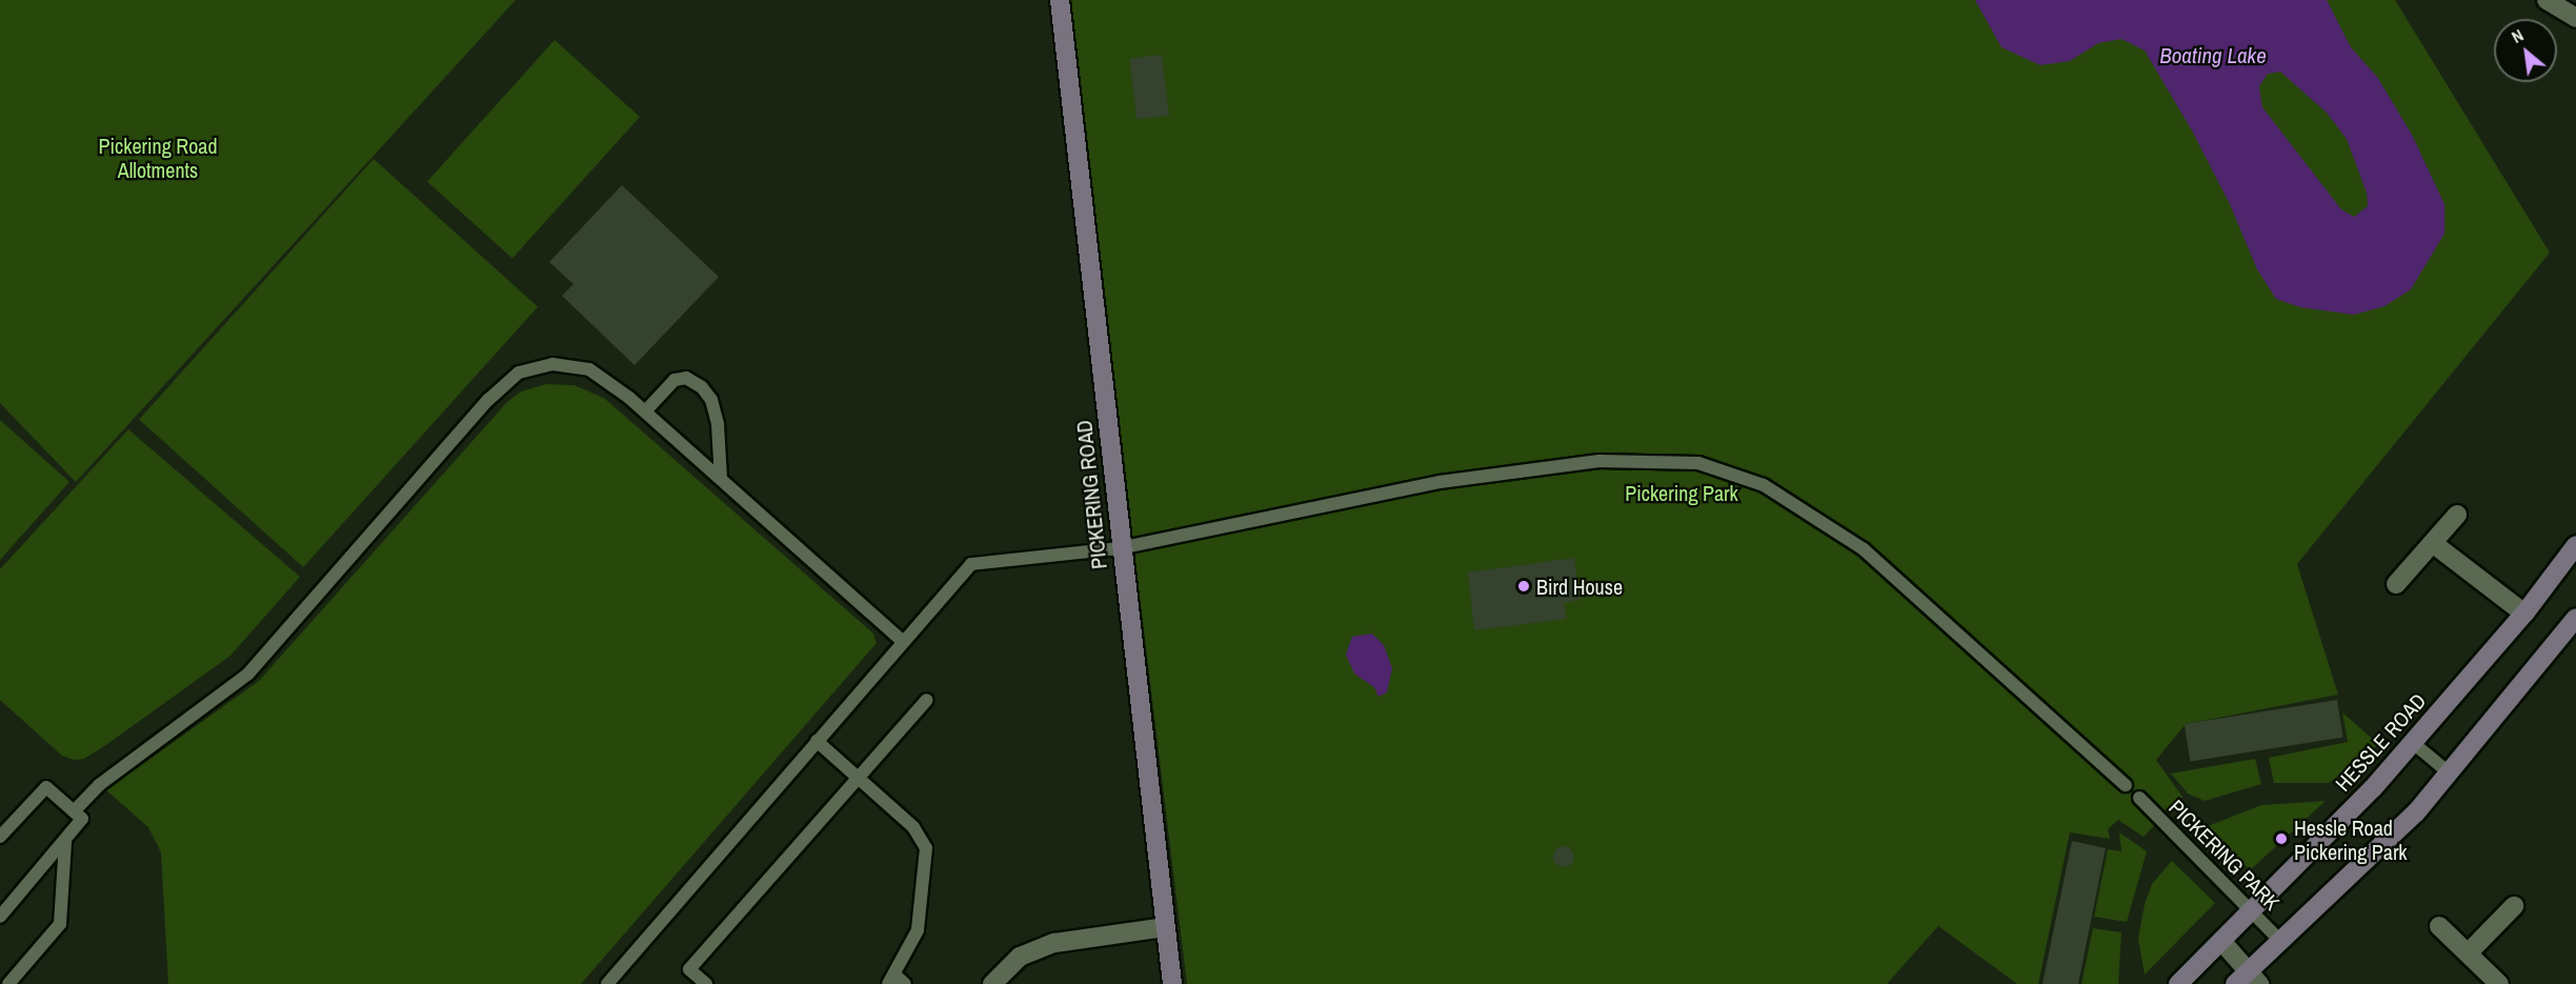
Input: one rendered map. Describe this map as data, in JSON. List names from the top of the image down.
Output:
{
  "streets": {
    "street": ["PICKERING ROAD", "HESSLE ROAD"],
    "lane": ["PICKERING PARK"]
  },
  "crossings": [
    ["HESSLE ROAD", "PICKERING PARK"]
  ],
  "water": ["Boating Lake"],
  "parks": ["Pickering Road Allotments", "Pickering Park"],
  "places": ["Bird House", "Hessle Road Pickering Park"],
  "north": "top left"
}
